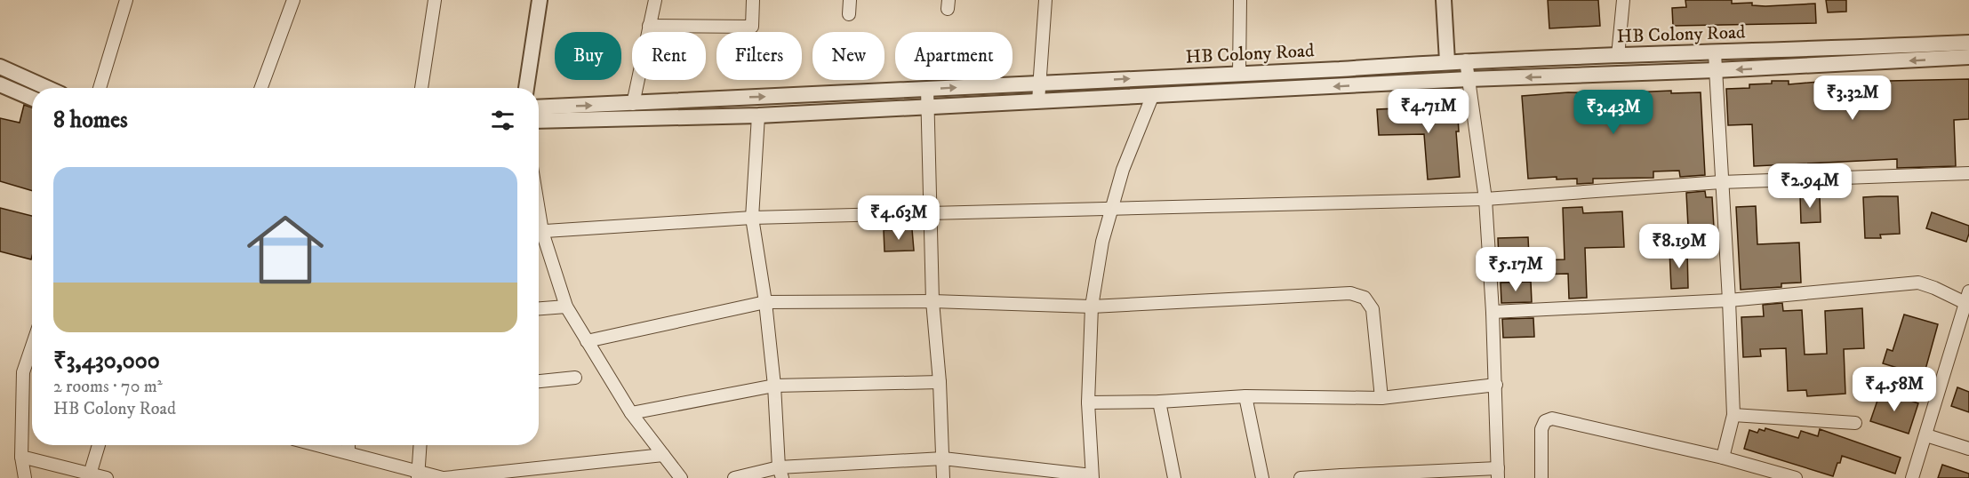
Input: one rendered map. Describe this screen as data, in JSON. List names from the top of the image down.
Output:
{
  "streets": {
    "street": ["HB Colony Road"]
  },
  "page": {
    "chip": [
      "Buy",
      "Rent",
      "Filters",
      "New",
      "Apartment"
    ],
    "price": [
      "₹3.32M",
      "₹4.71M",
      "₹3.43M",
      "₹2.94M",
      "₹4.63M",
      "₹8.19M",
      "₹5.17M",
      "₹4.58M"
    ],
    "heading": "8 homes",
    "list": [
      {
        "name": "₹3,430,000",
        "note": "2 rooms · 70 m² · HB Colony Road"
      }
    ]
  }
}
